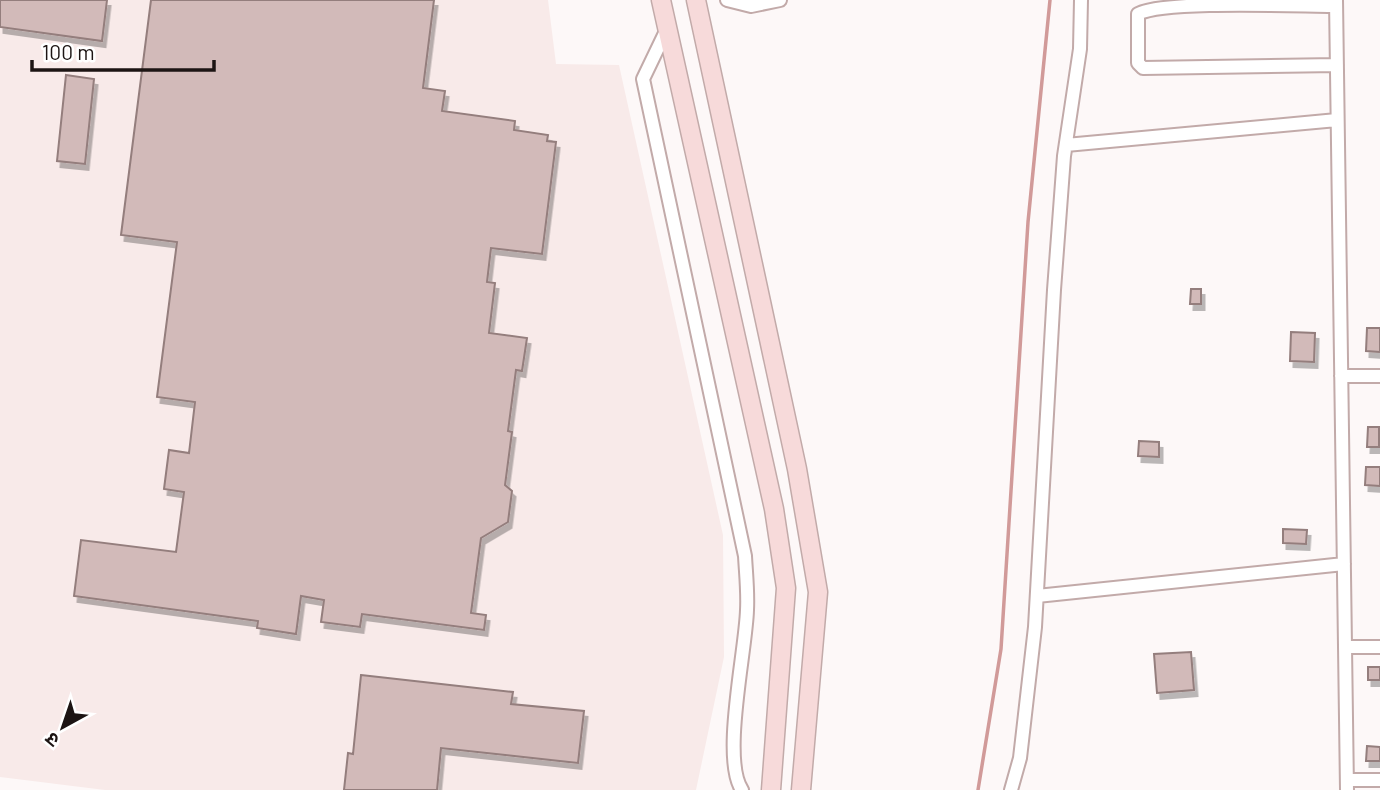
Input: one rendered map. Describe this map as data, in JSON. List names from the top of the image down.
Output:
{
  "scale_bar": "100 m",
  "north": "bottom left"
}
